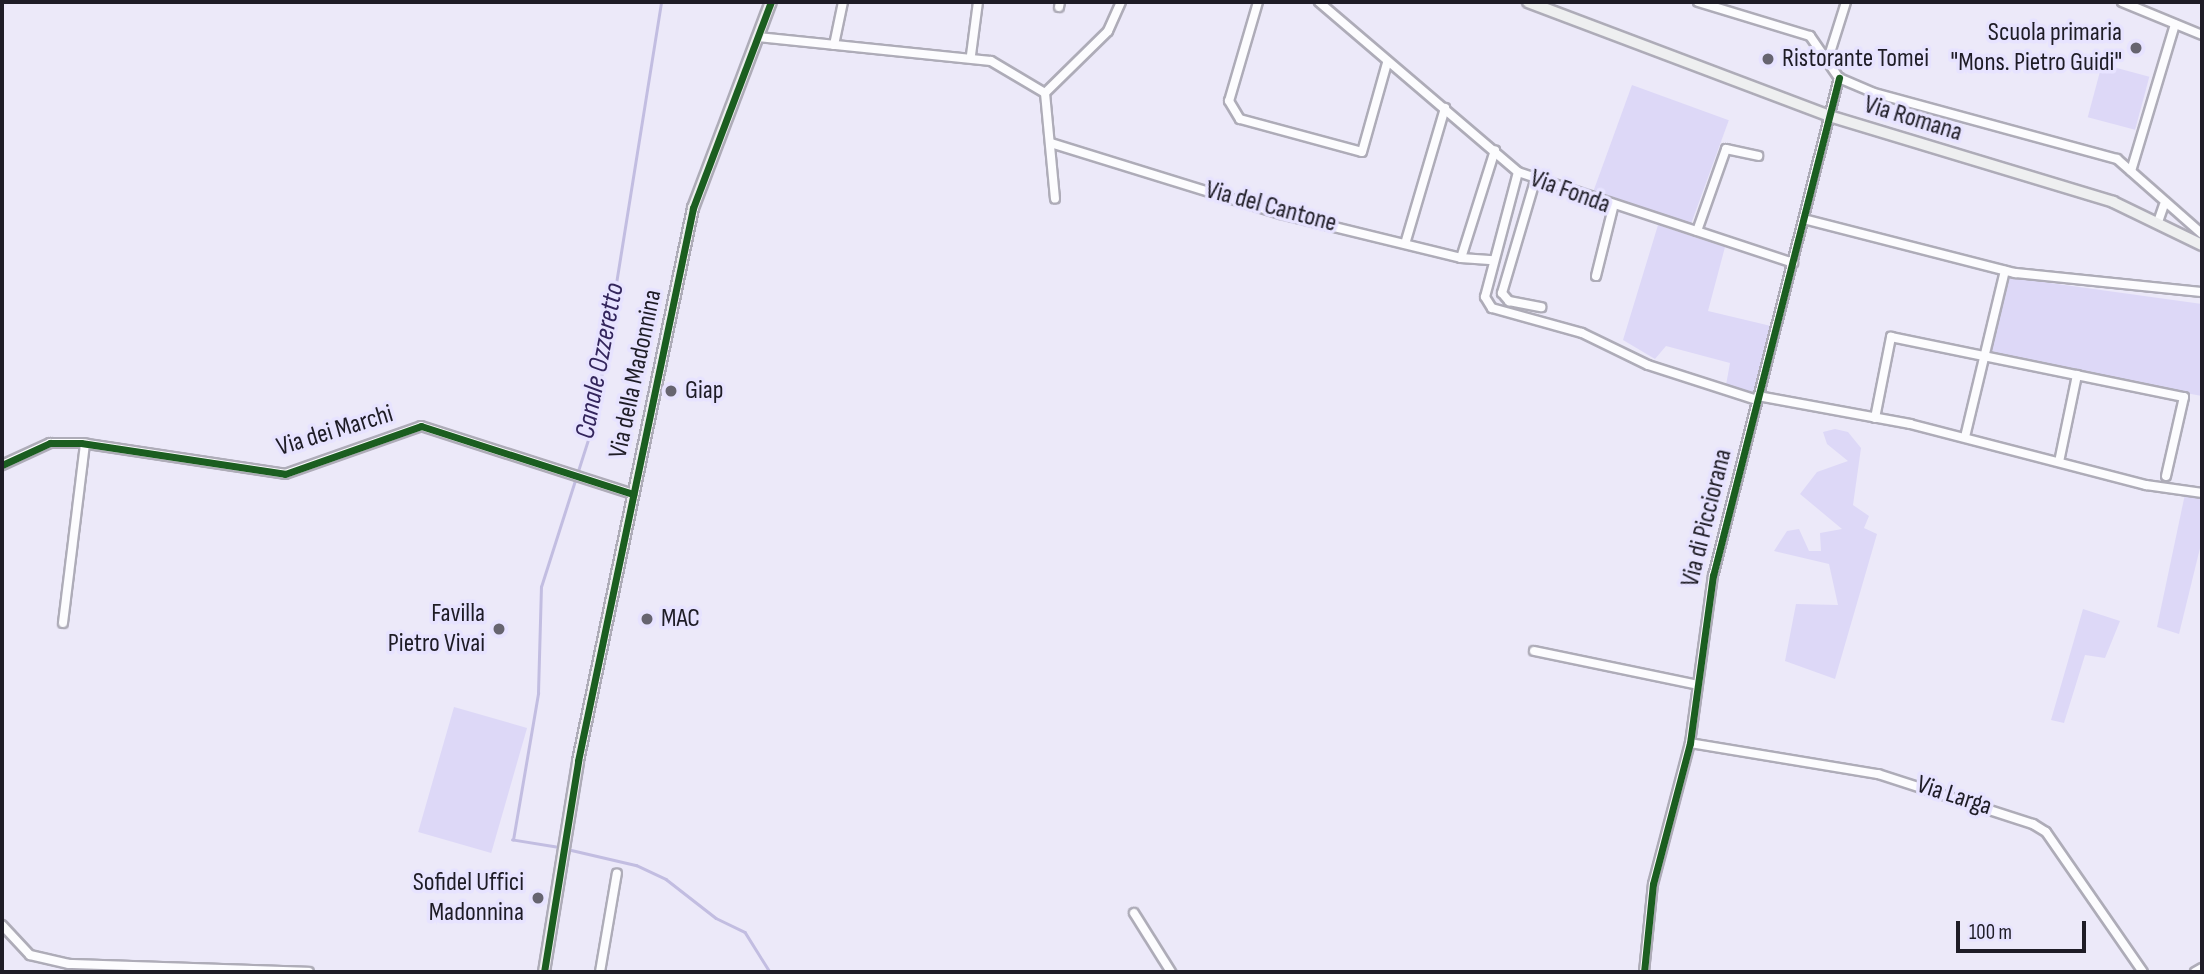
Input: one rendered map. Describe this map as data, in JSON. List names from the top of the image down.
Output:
{
  "streets": {
    "street": [
      "Via Romana",
      "Via Fonda",
      "Via del Cantone",
      "Via della Madonnina",
      "Via dei Marchi",
      "Via di Picciorana",
      "Via Larga"
    ]
  },
  "crossings": [
    ["Via Romana", "Via di Picciorana"],
    ["Via Fonda", "Via di Picciorana"],
    ["Via della Madonnina", "Via dei Marchi"],
    ["Via di Picciorana", "Via Larga"]
  ],
  "water": ["Canale Ozzeretto"],
  "places": [
    "Scuola primaria \"Mons. Pietro Guidi\"",
    "Ristorante Tomei",
    "Giap",
    "MAC",
    "Favilla Pietro Vivai",
    "Sofidel Uffici Madonnina"
  ],
  "scale_bar": "100 m"
}
